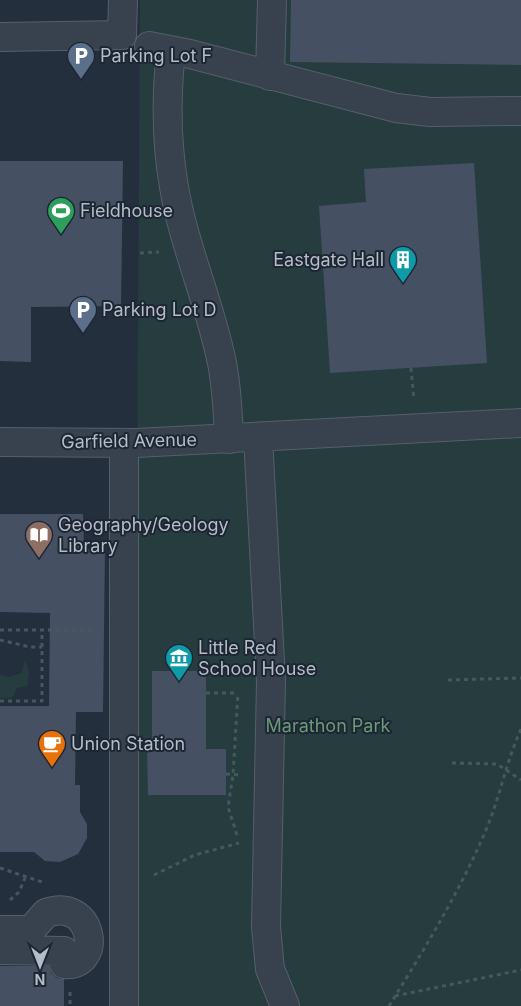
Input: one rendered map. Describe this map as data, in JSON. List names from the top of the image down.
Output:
{
  "streets": {
    "street": ["Garfield Avenue"]
  },
  "parks": ["Marathon Park"],
  "places": {
    "parking": ["Parking Lot F", "Parking Lot D"],
    "sports": ["Fieldhouse"],
    "building": ["Eastgate Hall"],
    "library": ["Geography/Geology Library"],
    "museum": ["Little Red School House"],
    "cafe": ["Union Station"]
  },
  "north": "bottom"
}
